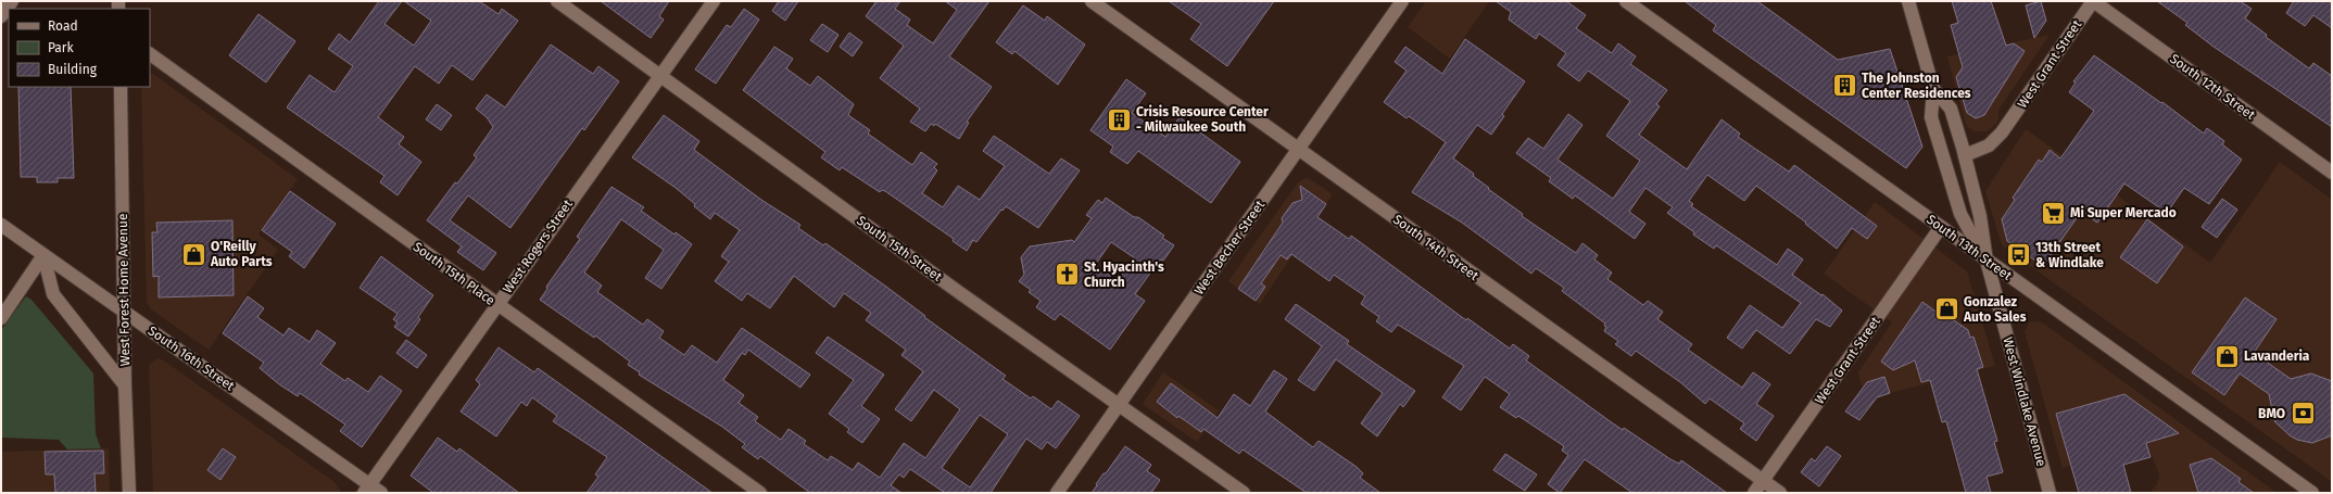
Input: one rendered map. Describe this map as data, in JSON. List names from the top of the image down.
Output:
{
  "streets": {
    "street": [
      "West Grant Street",
      "South 12th Street",
      "West Rogers Street",
      "West Becher Street",
      "South 14th Street",
      "South 13th Street",
      "South 15th Street",
      "South 15th Place",
      "West Forest Home Avenue",
      "South 16th Street",
      "West Windlake Avenue"
    ]
  },
  "crossings": [
    ["West Grant Street", "South 12th Street"],
    ["West Grant Street", "South 14th Street"],
    ["West Grant Street", "South 13th Street"],
    ["West Grant Street", "West Windlake Avenue"],
    ["West Rogers Street", "South 15th Street"],
    ["West Rogers Street", "South 15th Place"],
    ["West Rogers Street", "South 16th Street"],
    ["West Becher Street", "South 14th Street"],
    ["West Becher Street", "South 15th Street"],
    ["South 13th Street", "West Windlake Avenue"],
    ["West Forest Home Avenue", "South 16th Street"]
  ],
  "places": {
    "building": ["The Johnston Center Residences", "Crisis Resource Center - Milwaukee South"],
    "supermarket": ["Mi Super Mercado"],
    "shop": ["O'Reilly Auto Parts", "Gonzalez Auto Sales", "Lavanderia"],
    "bus stop": ["13th Street & Windlake"],
    "church": ["St. Hyacinth's Church"],
    "bank": ["BMO"]
  },
  "legend": ["Road", "Park", "Building"]
}
